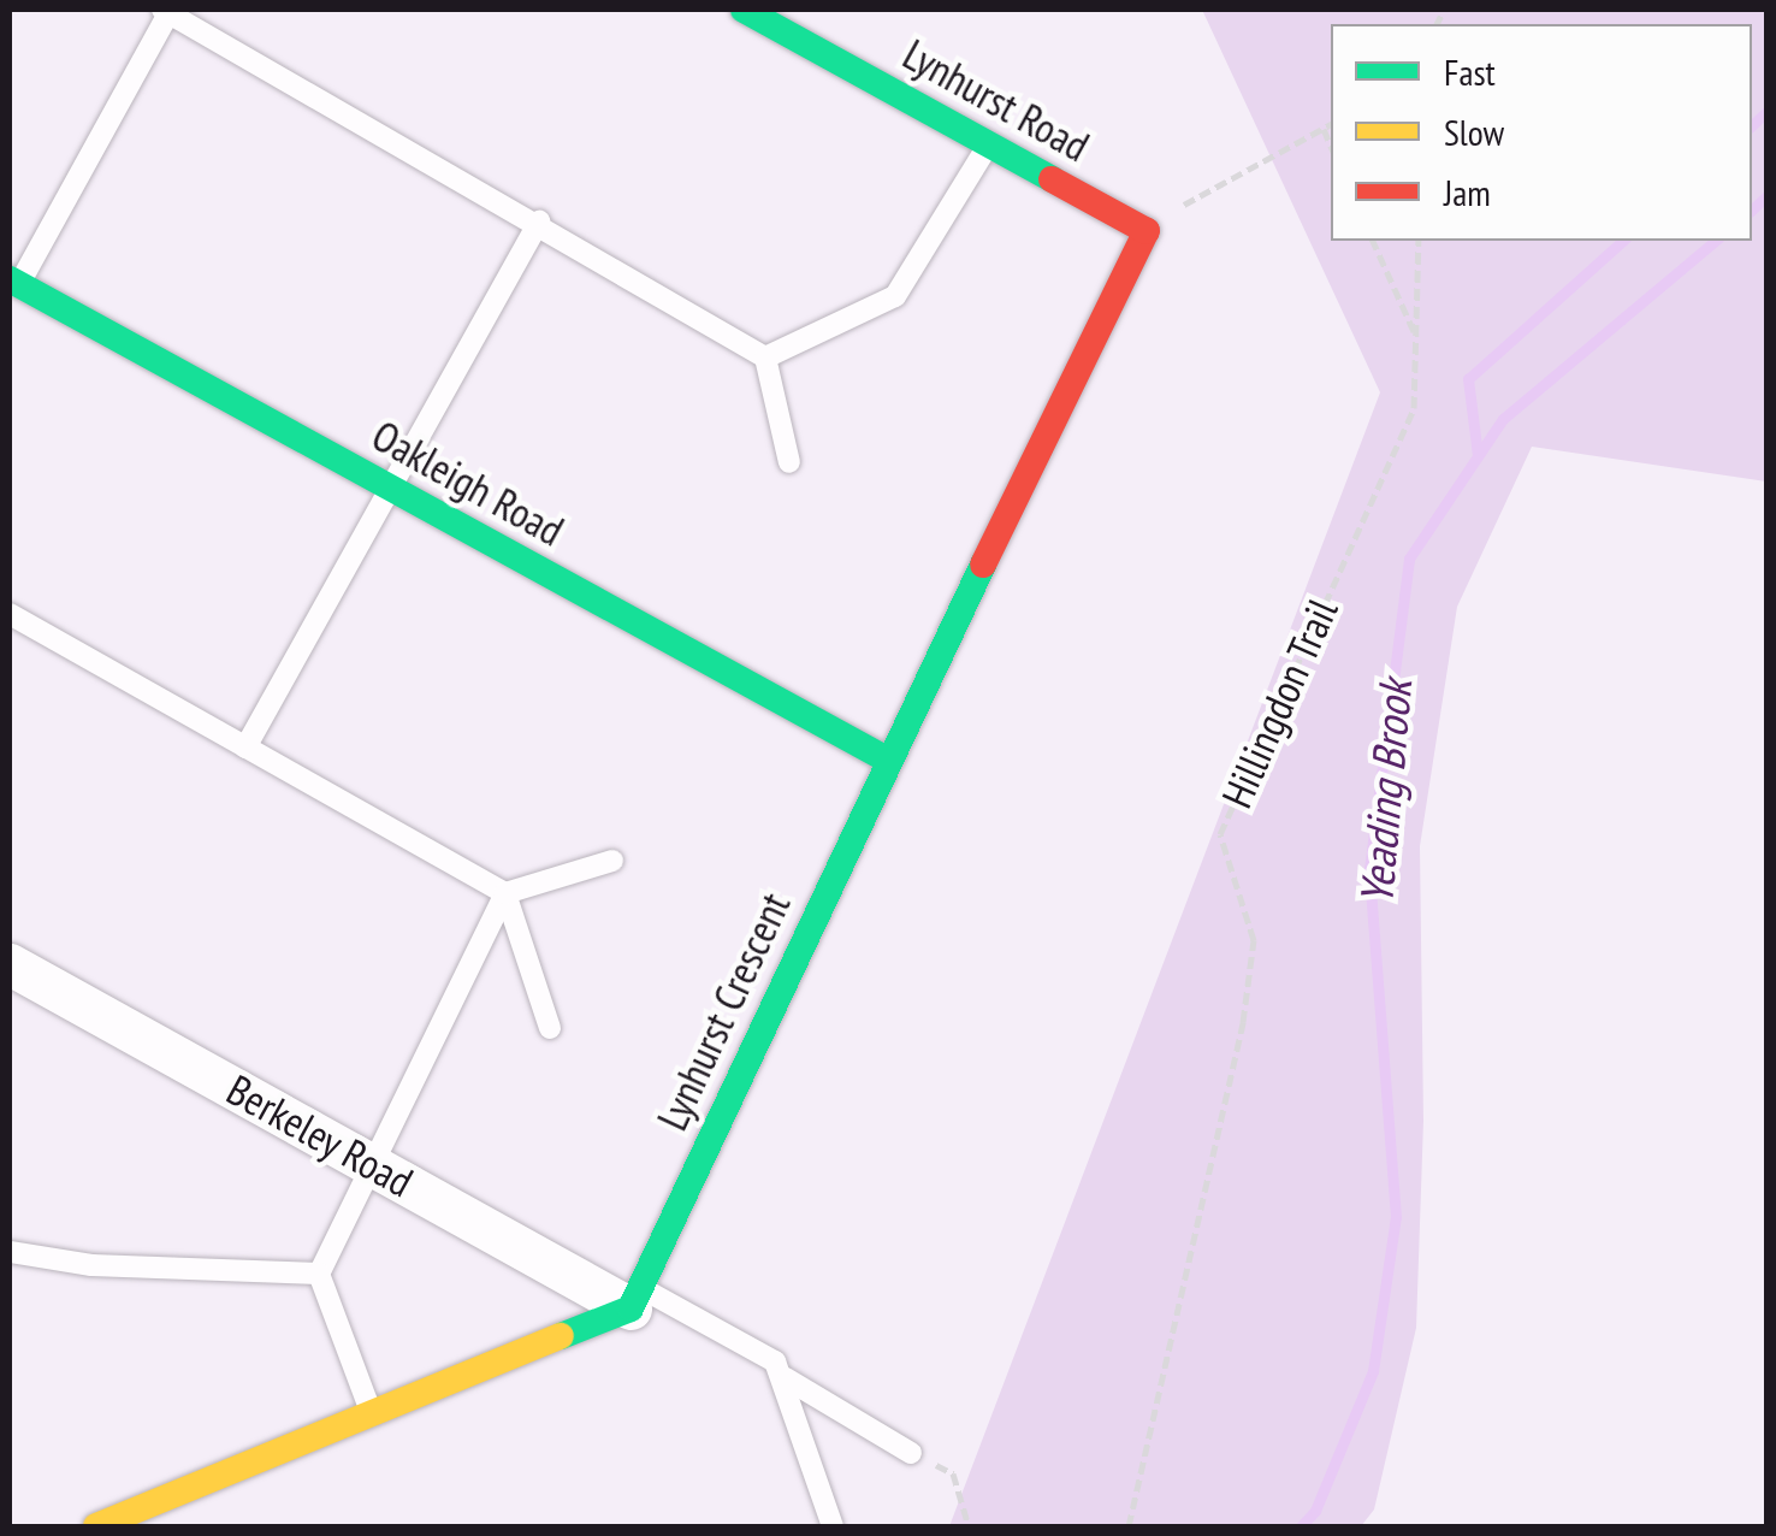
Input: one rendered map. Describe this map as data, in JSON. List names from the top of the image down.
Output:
{
  "streets": {
    "street": [
      "Lynhurst Road",
      "Oakleigh Road",
      "Lynhurst Crescent",
      "Berkeley Road"
    ],
    "path": ["Hillingdon Trail"]
  },
  "crossings": [
    ["Lynhurst Road", "Lynhurst Crescent"],
    ["Oakleigh Road", "Lynhurst Crescent"],
    ["Lynhurst Crescent", "Berkeley Road"]
  ],
  "water": ["Yeading Brook"],
  "legend": ["Fast", "Slow", "Jam"]
}
